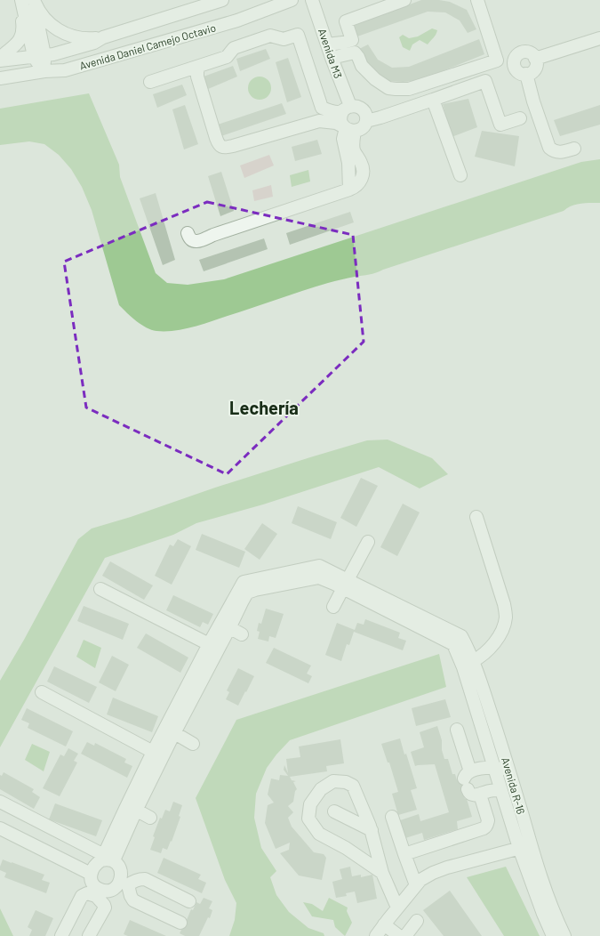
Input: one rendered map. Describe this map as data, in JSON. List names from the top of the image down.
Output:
{
  "streets": {
    "street": ["Avenida Daniel Camejo Octavio", "Avenida M3", "Avenida R-16"]
  },
  "districts": ["Lechería"]
}
